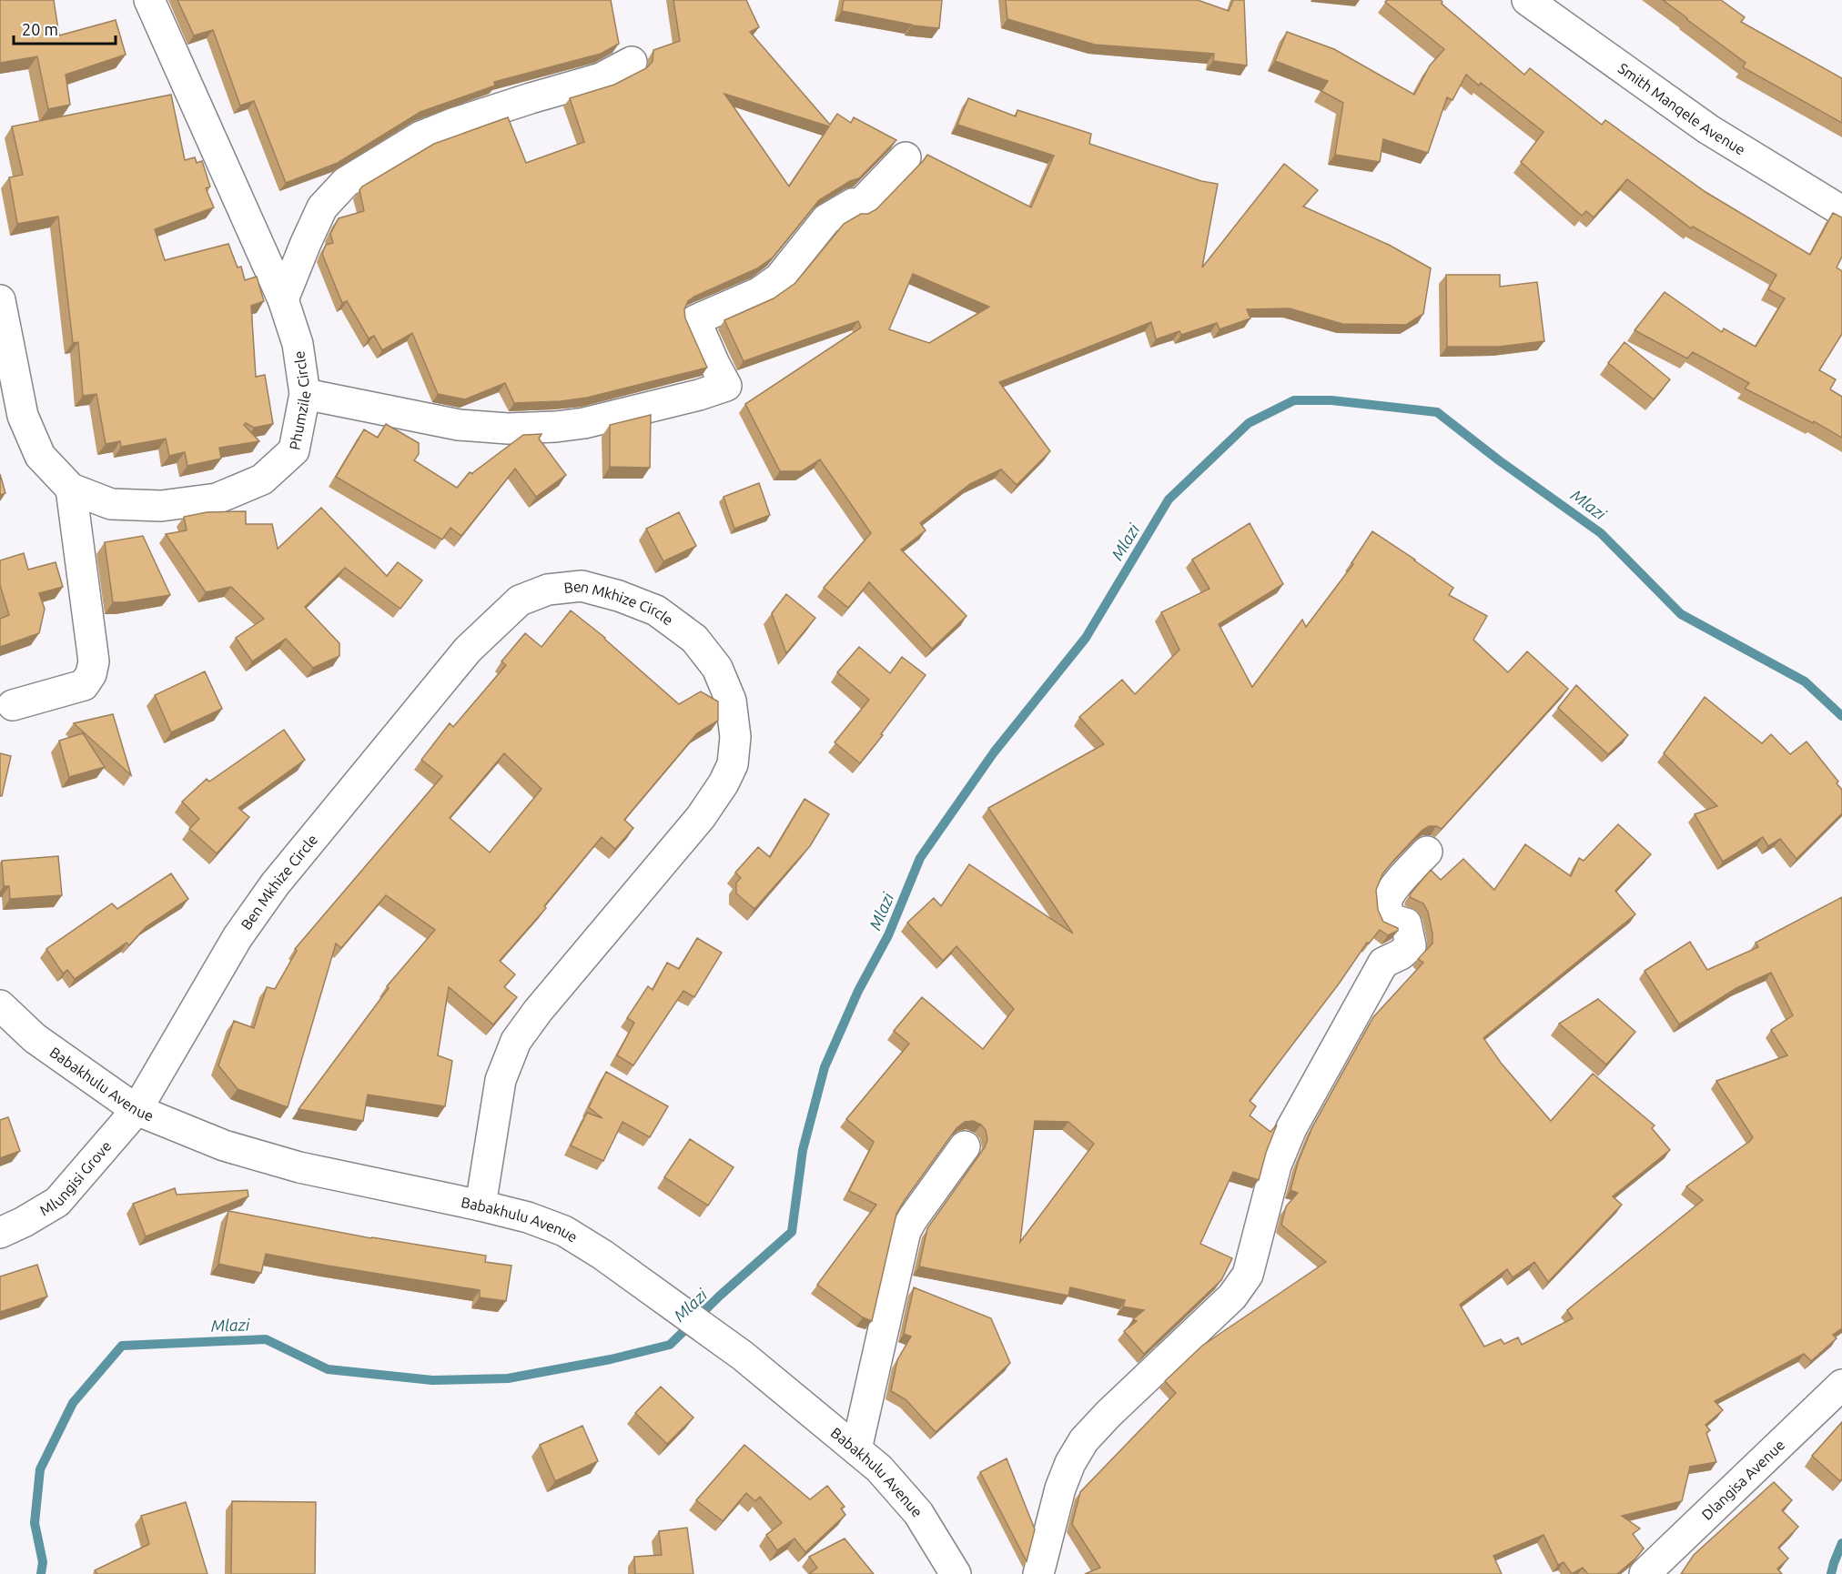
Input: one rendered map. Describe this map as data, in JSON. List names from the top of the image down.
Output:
{
  "streets": {
    "street": [
      "Smith Manqele Avenue",
      "Phumzile Circle",
      "Ben Mkhize Circle",
      "Babakhulu Avenue",
      "Mlungisi Grove",
      "Dlangisa Avenue"
    ]
  },
  "crossings": [
    ["Ben Mkhize Circle", "Babakhulu Avenue"],
    ["Ben Mkhize Circle", "Mlungisi Grove"],
    ["Babakhulu Avenue", "Mlungisi Grove"]
  ],
  "water": ["Mlazi"],
  "scale_bar": "20 m"
}
